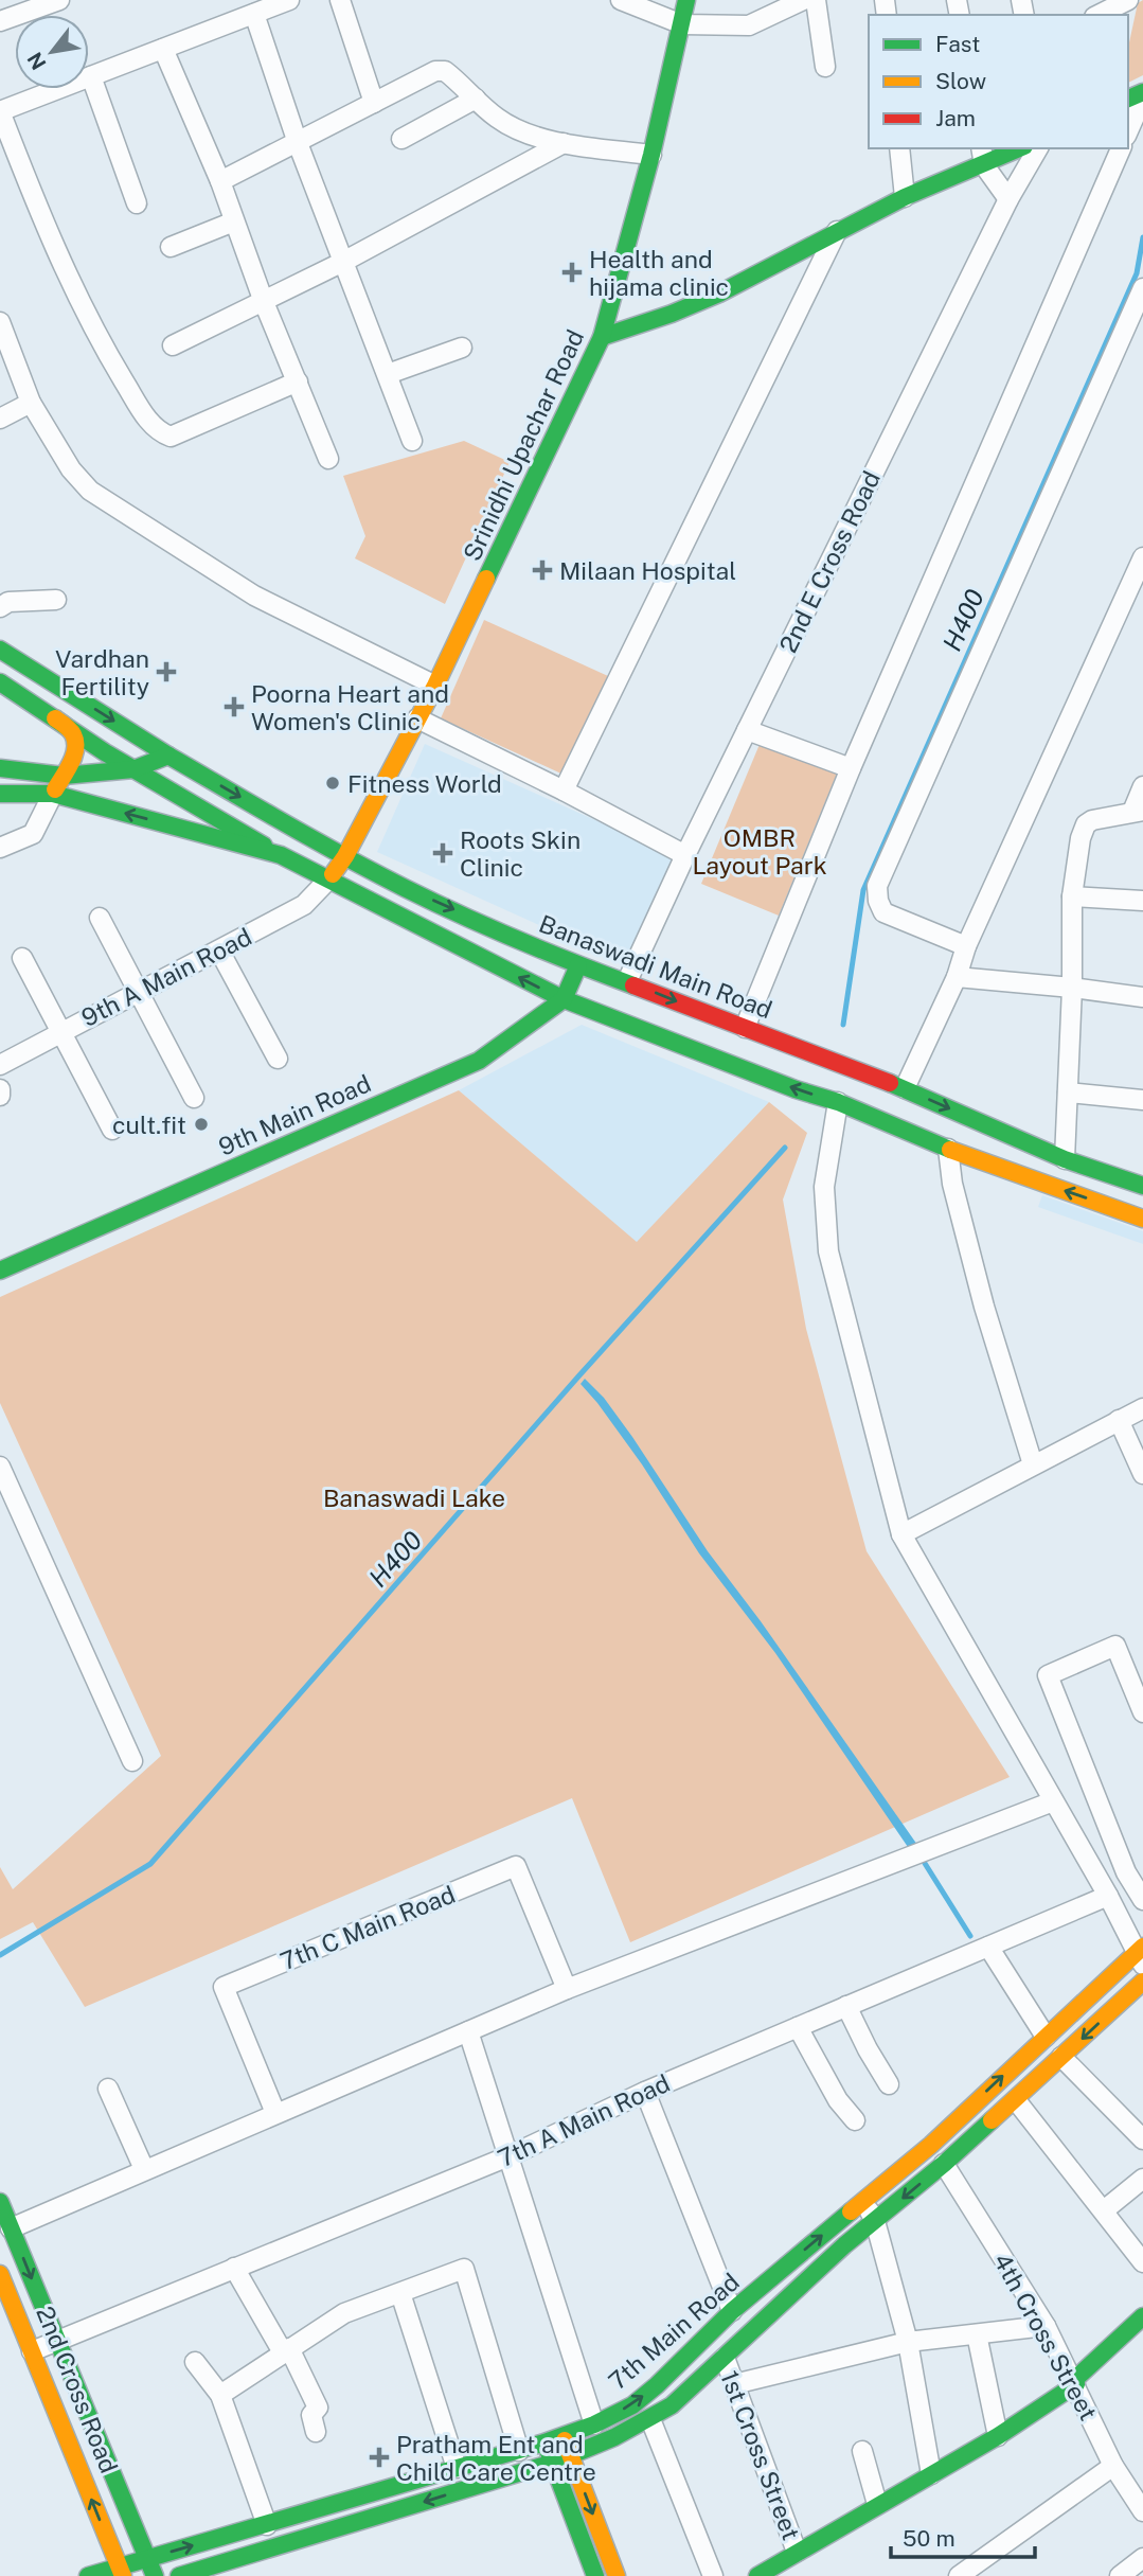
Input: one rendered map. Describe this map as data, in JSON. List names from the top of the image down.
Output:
{
  "streets": {
    "main road": [
      "Srinidhi Upachar Road",
      "Banaswadi Main Road",
      "9th Main Road",
      "7th Main Road",
      "2nd Cross Road"
    ],
    "street": [
      "2nd E Cross Road",
      "9th A Main Road",
      "7th C Main Road",
      "7th A Main Road",
      "4th Cross Street",
      "1st Cross Street"
    ]
  },
  "crossings": [
    ["Srinidhi Upachar Road", "Banaswadi Main Road"],
    ["Srinidhi Upachar Road", "9th A Main Road"],
    ["2nd E Cross Road", "Banaswadi Main Road"],
    ["7th A Main Road", "2nd Cross Road"],
    ["7th Main Road", "4th Cross Street"],
    ["7th Main Road", "2nd Cross Road"],
    ["7th Main Road", "1st Cross Street"]
  ],
  "water": ["H400"],
  "parks": ["OMBR Layout Park", "Banaswadi Lake"],
  "places": {
    "health": [
      "Health and hijama clinic",
      "Milaan Hospital",
      "Vardhan Fertility",
      "Poorna Heart and Women's Clinic",
      "Roots Skin Clinic",
      "Pratham Ent and Child Care Centre"
    ],
    "other": ["Fitness World", "cult.fit"]
  },
  "legend": ["Fast", "Slow", "Jam"],
  "scale_bar": "50 m",
  "north": "bottom left"
}
